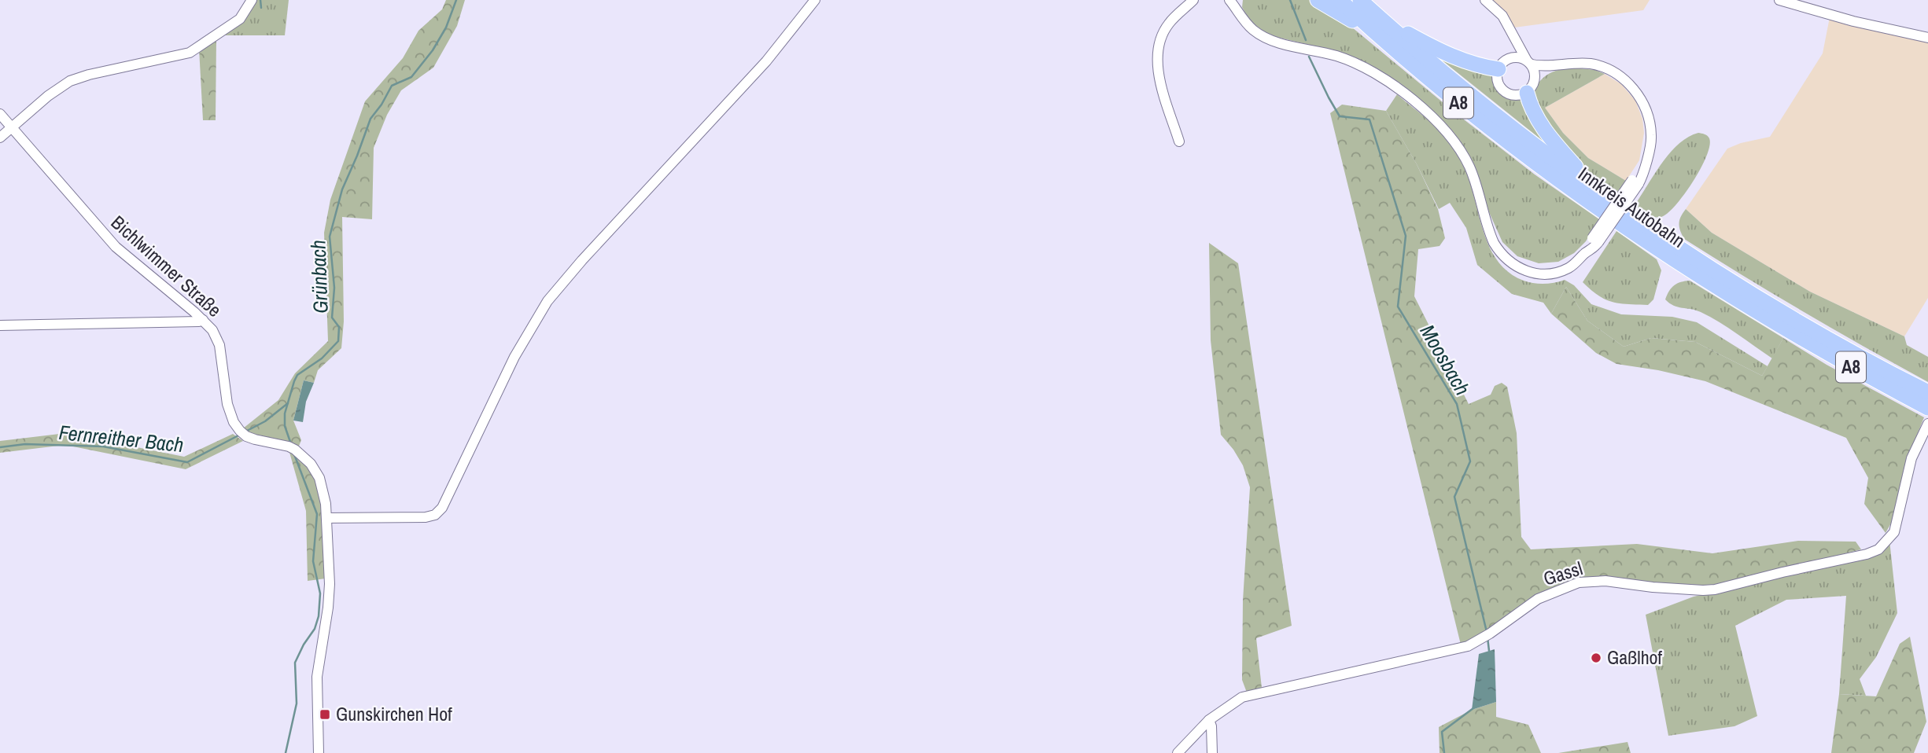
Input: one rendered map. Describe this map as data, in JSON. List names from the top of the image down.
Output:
{
  "streets": {
    "highway": ["A8", "Innkreis Autobahn"],
    "street": ["Bichlwimmer Straße", "Gassl"]
  },
  "water": ["Grünbach", "Moosbach", "Fernreither Bach"],
  "places": {
    "other": ["Gaßlhof"],
    "transit": ["Gunskirchen Hof"]
  }
}
